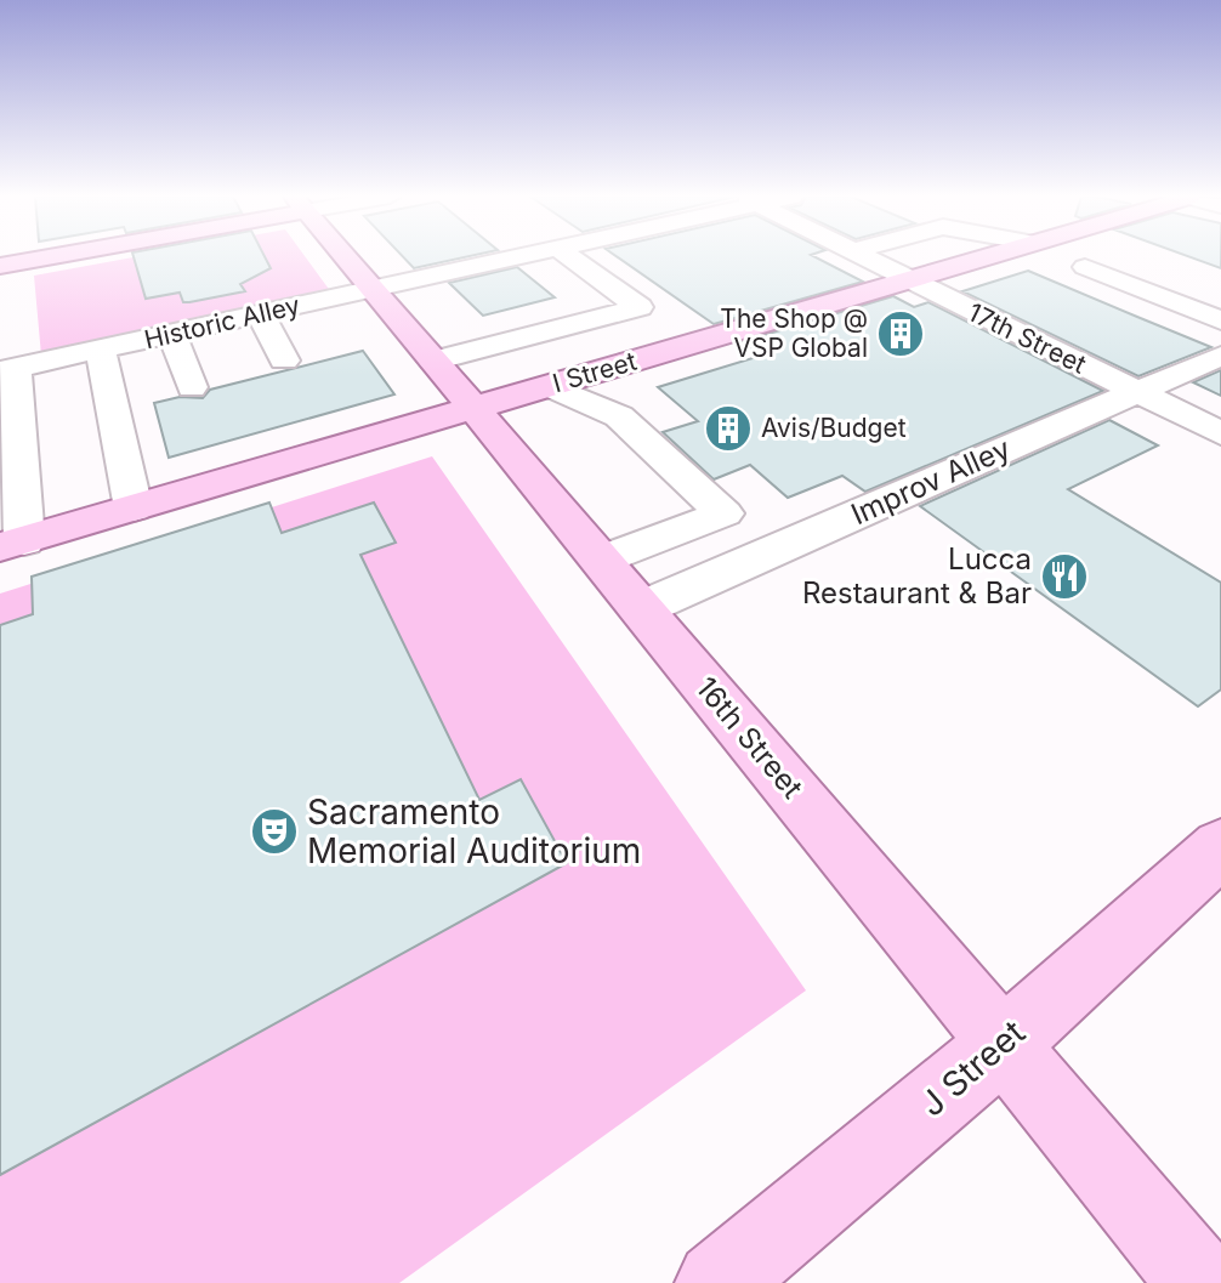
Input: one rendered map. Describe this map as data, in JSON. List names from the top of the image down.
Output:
{
  "streets": {
    "main road": ["I Street", "16th Street", "J Street"],
    "street": ["Historic Alley", "17th Street", "Improv Alley"]
  },
  "crossings": [
    ["Historic Alley", "16th Street"],
    ["17th Street", "I Street"],
    ["17th Street", "Improv Alley"],
    ["I Street", "16th Street"],
    ["Improv Alley", "16th Street"],
    ["16th Street", "J Street"]
  ],
  "places": {
    "building": ["The Shop @ VSP Global", "Avis/Budget"],
    "restaurant": ["Lucca Restaurant & Bar"],
    "theatre": ["Sacramento Memorial Auditorium"]
  }
}
